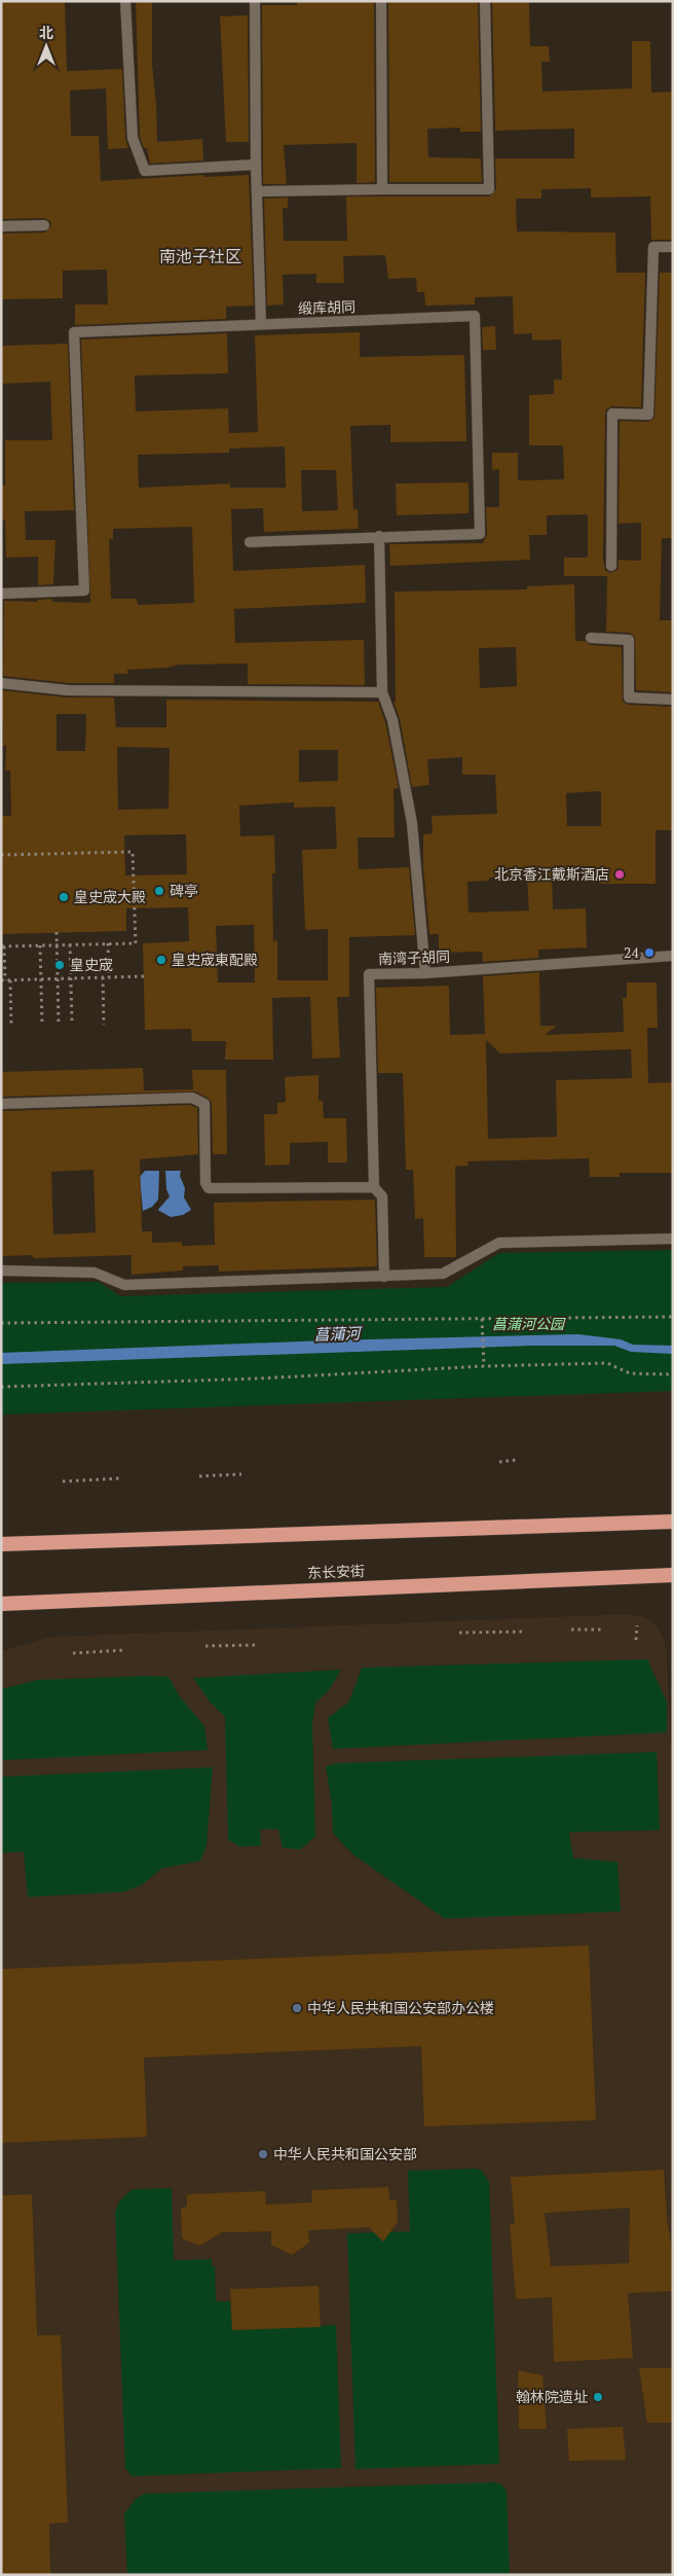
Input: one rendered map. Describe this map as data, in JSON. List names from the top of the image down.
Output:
{
  "streets": {
    "highway": ["东长安街"],
    "street": ["缎库胡同", "南湾子胡同"]
  },
  "districts": ["南池子社区"],
  "water": ["菖蒲河"],
  "parks": ["菖蒲河公园"],
  "places": [
    "北京香江戴斯酒店",
    "碑亭",
    "皇史宬大殿",
    "24",
    "皇史宬東配殿",
    "皇史宬",
    "中华人民共和国公安部办公楼",
    "中华人民共和国公安部",
    "翰林院遗址"
  ],
  "north": "top"
}
